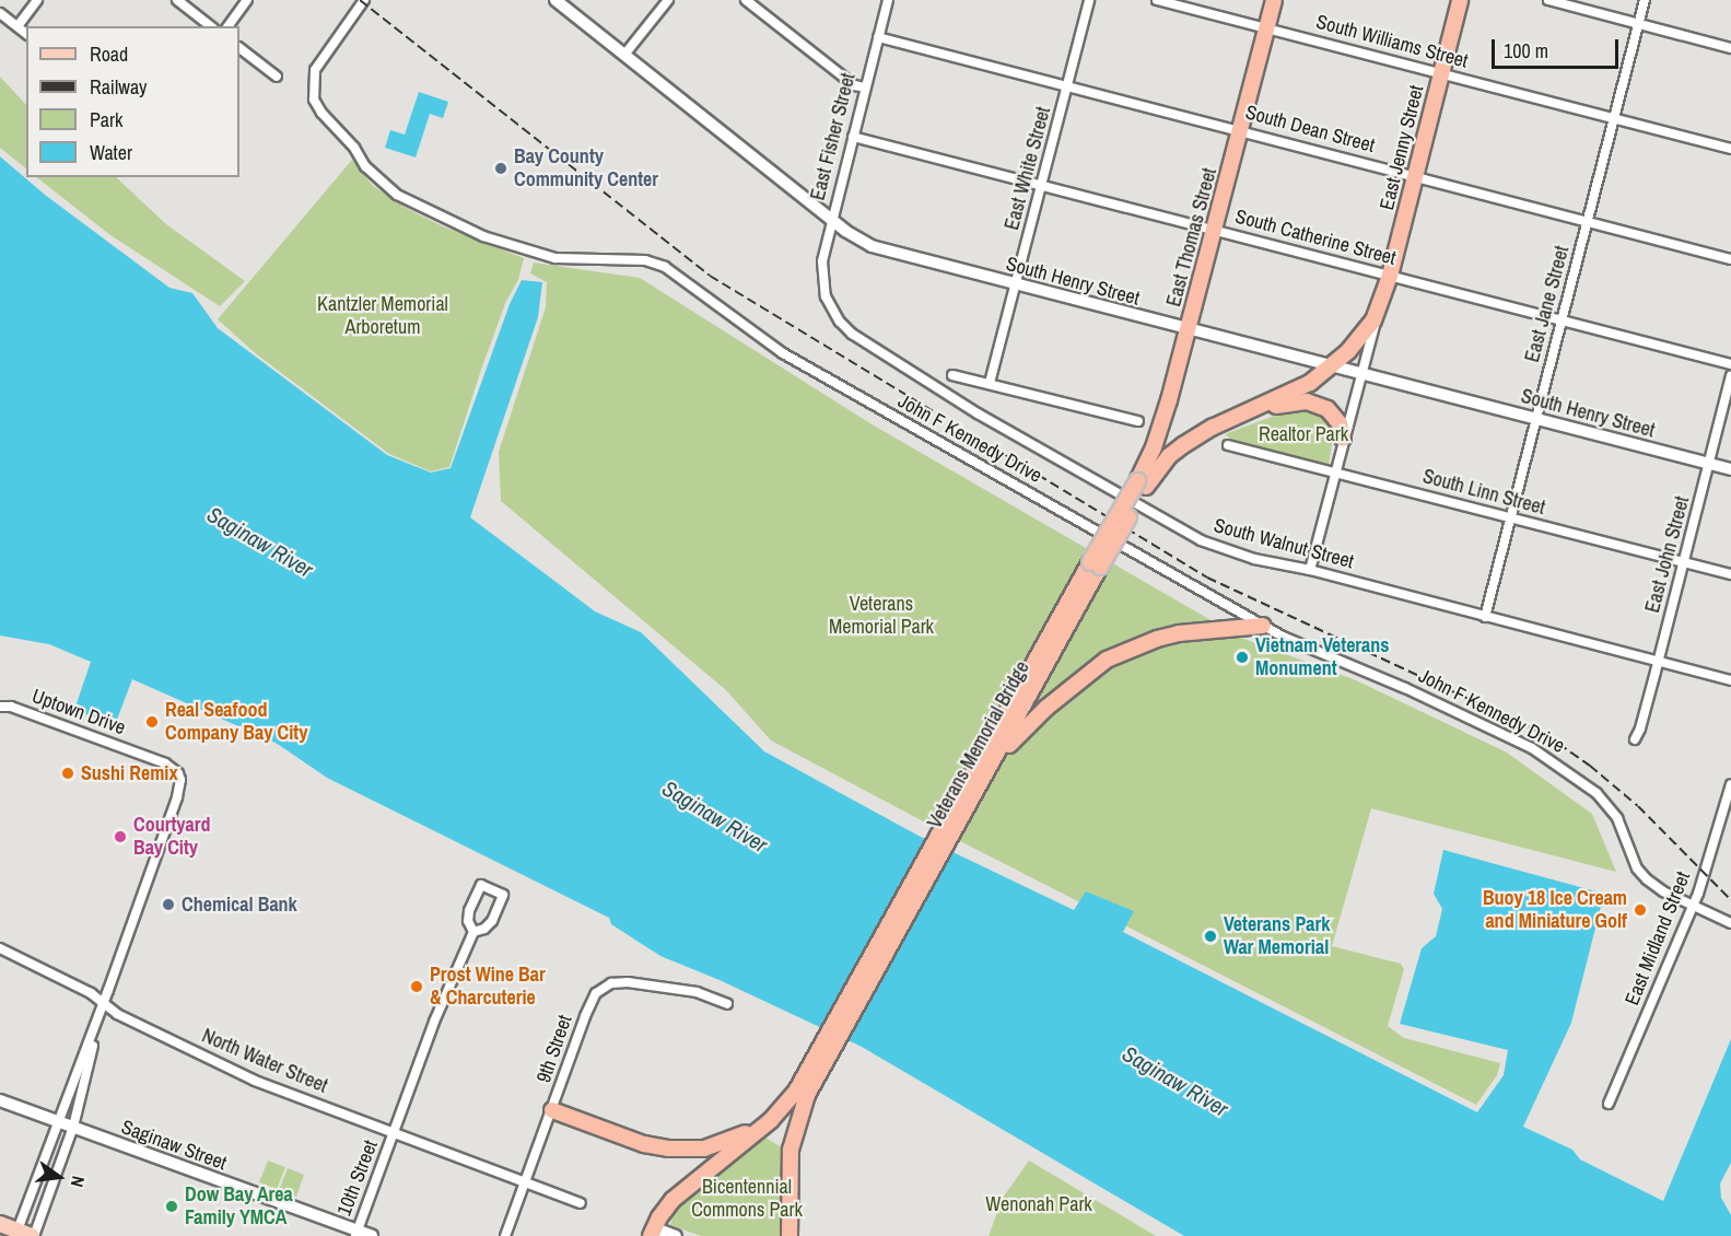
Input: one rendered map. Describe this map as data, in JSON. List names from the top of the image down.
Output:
{
  "streets": {
    "highway": ["East Jenny Street", "East Thomas Street", "Veterans Memorial Bridge"],
    "street": [
      "South Williams Street",
      "South Dean Street",
      "East Fisher Street",
      "East White Street",
      "South Catherine Street",
      "South Henry Street",
      "East Jane Street",
      "John F Kennedy Drive",
      "South Linn Street",
      "South Walnut Street",
      "East John Street",
      "Uptown Drive",
      "East Midland Street",
      "9th Street",
      "North Water Street",
      "Saginaw Street",
      "10th Street"
    ]
  },
  "crossings": [
    ["South Williams Street", "East Jenny Street"],
    ["South Williams Street", "East Thomas Street"],
    ["South Williams Street", "East Jane Street"],
    ["South Dean Street", "East Fisher Street"],
    ["South Dean Street", "East Jenny Street"],
    ["South Dean Street", "East White Street"],
    ["South Dean Street", "East Thomas Street"],
    ["South Dean Street", "East Jane Street"],
    ["East Fisher Street", "South Catherine Street"],
    ["East Fisher Street", "South Henry Street"],
    ["East Fisher Street", "South Walnut Street"],
    ["East Jenny Street", "South Catherine Street"],
    ["East Jenny Street", "South Henry Street"],
    ["East Jenny Street", "South Linn Street"],
    ["East Jenny Street", "South Walnut Street"],
    ["East Jenny Street", "Veterans Memorial Bridge"],
    ["East White Street", "South Catherine Street"],
    ["East White Street", "South Henry Street"],
    ["East Thomas Street", "South Catherine Street"],
    ["East Thomas Street", "South Henry Street"],
    ["East Thomas Street", "Veterans Memorial Bridge"],
    ["South Catherine Street", "East Jane Street"],
    ["South Henry Street", "East Jane Street"],
    ["South Henry Street", "East John Street"],
    ["South Henry Street", "Veterans Memorial Bridge"],
    ["East Jane Street", "South Linn Street"],
    ["East Jane Street", "South Walnut Street"],
    ["John F Kennedy Drive", "East Midland Street"],
    ["South Linn Street", "East John Street"],
    ["South Walnut Street", "East John Street"],
    ["Uptown Drive", "North Water Street"],
    ["9th Street", "North Water Street"],
    ["North Water Street", "10th Street"],
    ["Saginaw Street", "10th Street"]
  ],
  "water": ["Saginaw River"],
  "parks": [
    "Kantzler Memorial Arboretum",
    "Realtor Park",
    "Veterans Memorial Park",
    "Bicentennial Commons Park",
    "Wenonah Park"
  ],
  "places": [
    "Bay County Community Center",
    "Vietnam Veterans Monument",
    "Real Seafood Company Bay City",
    "Sushi Remix",
    "Courtyard Bay City",
    "Chemical Bank",
    "Buoy 18 Ice Cream and Miniature Golf",
    "Veterans Park War Memorial",
    "Prost Wine Bar & Charcuterie",
    "Dow Bay Area Family YMCA"
  ],
  "legend": [
    "Road",
    "Railway",
    "Park",
    "Water"
  ],
  "scale_bar": "100 m",
  "north": "right"
}
